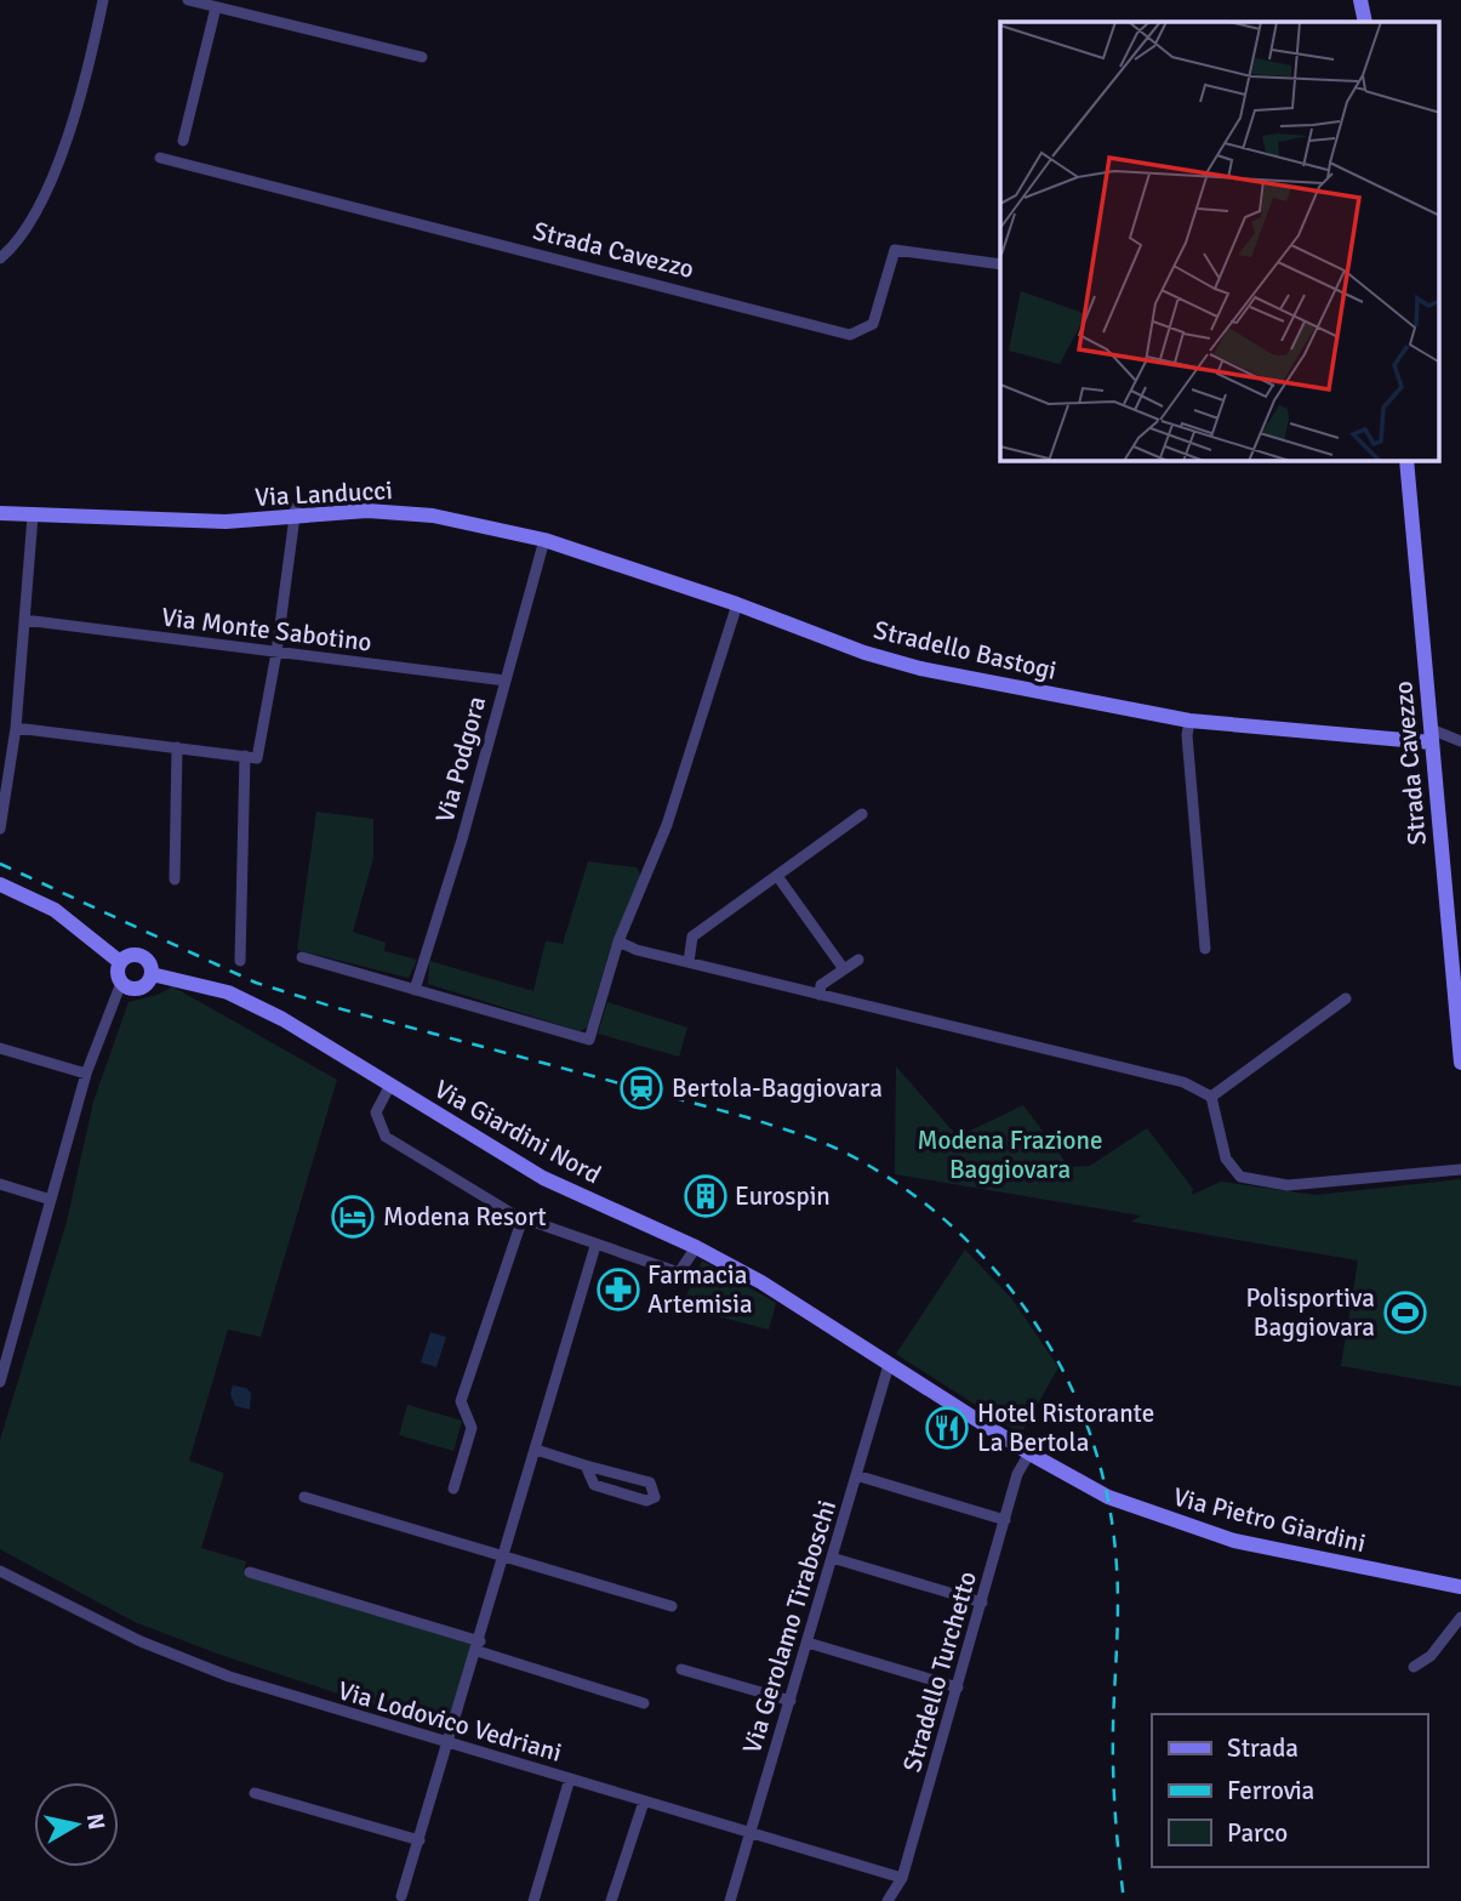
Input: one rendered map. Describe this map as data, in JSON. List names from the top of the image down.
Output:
{
  "streets": {
    "street": [
      "Strada Cavezzo",
      "Via Landucci",
      "Via Monte Sabotino",
      "Stradello Bastogi",
      "Via Podgora",
      "Via Giardini Nord",
      "Via Pietro Giardini",
      "Via Gerolamo Tiraboschi",
      "Stradello Turchetto",
      "Via Lodovico Vedriani"
    ]
  },
  "crossings": [
    ["Strada Cavezzo", "Stradello Bastogi"],
    ["Via Landucci", "Stradello Bastogi"],
    ["Via Landucci", "Via Podgora"],
    ["Via Monte Sabotino", "Via Podgora"],
    ["Via Giardini Nord", "Via Pietro Giardini"],
    ["Via Giardini Nord", "Via Gerolamo Tiraboschi"],
    ["Via Giardini Nord", "Stradello Turchetto"],
    ["Via Pietro Giardini", "Stradello Turchetto"],
    ["Via Gerolamo Tiraboschi", "Via Lodovico Vedriani"],
    ["Stradello Turchetto", "Via Lodovico Vedriani"]
  ],
  "parks": ["Modena Frazione Baggiovara"],
  "places": {
    "station": ["Bertola-Baggiovara"],
    "building": ["Eurospin"],
    "hotel": ["Modena Resort"],
    "pharmacy": ["Farmacia Artemisia"],
    "sports": ["Polisportiva Baggiovara"],
    "restaurant": ["Hotel Ristorante La Bertola"]
  },
  "legend": ["Strada", "Ferrovia", "Parco"],
  "north": "right"
}
